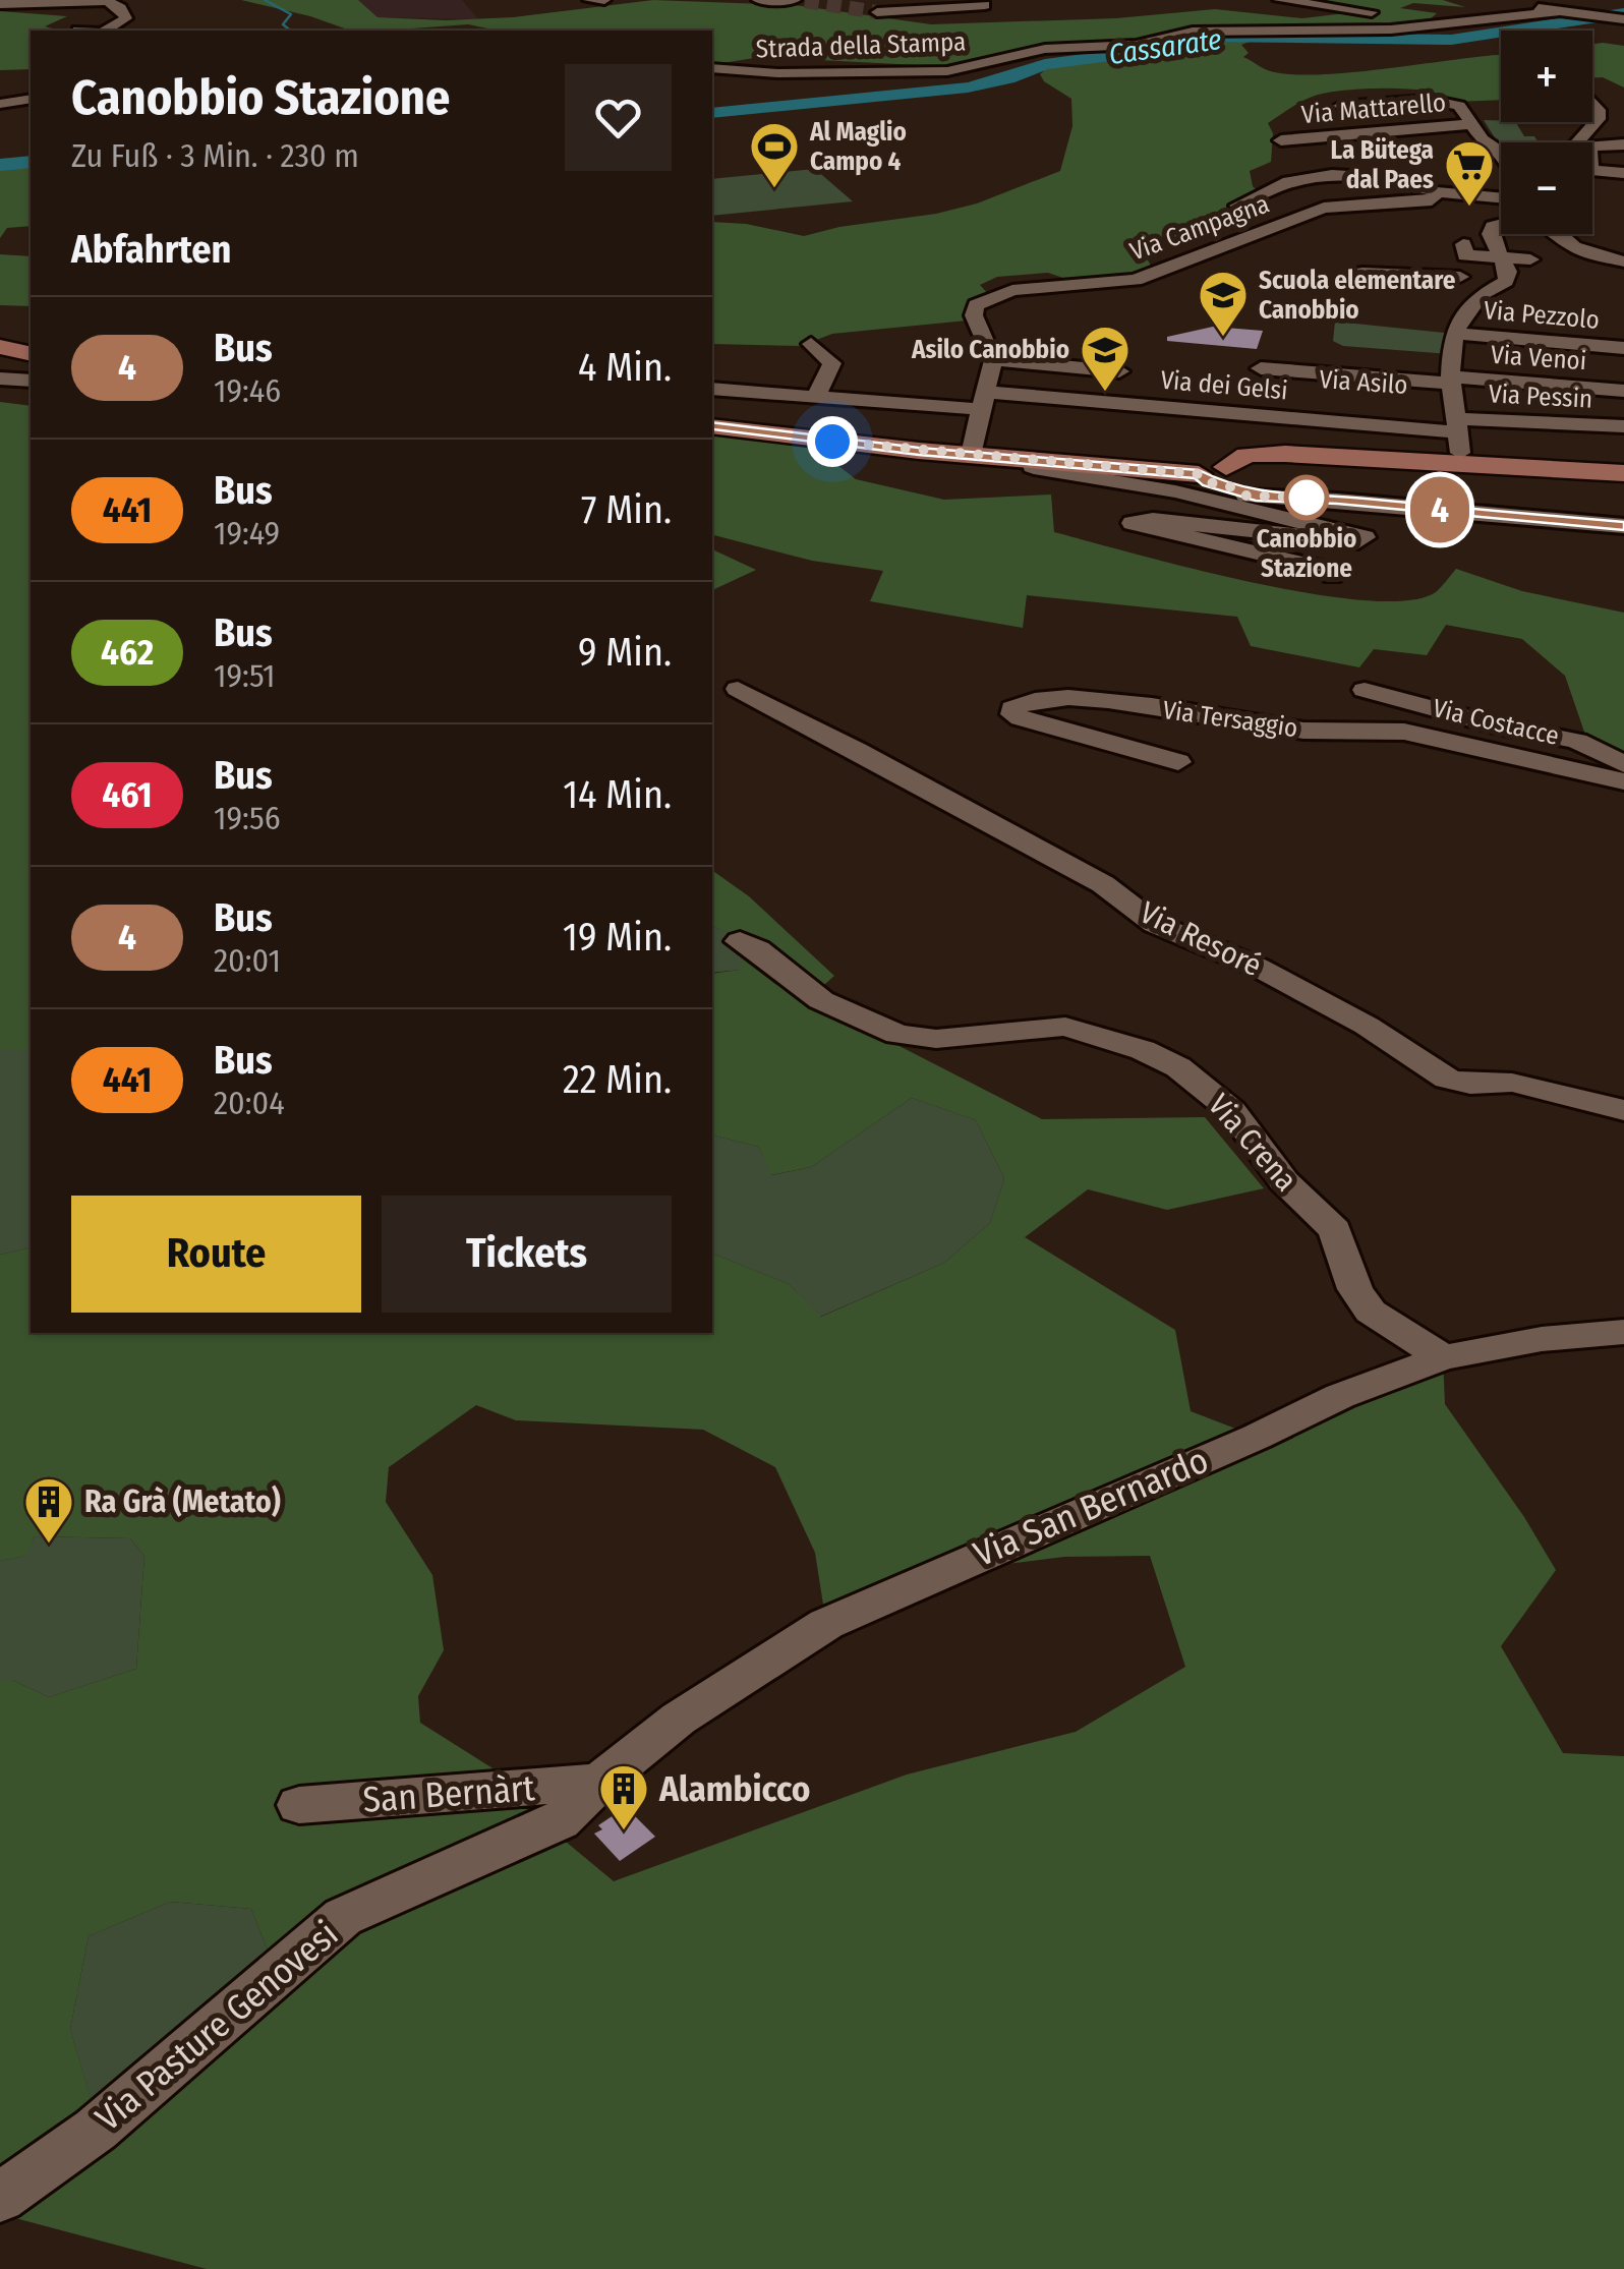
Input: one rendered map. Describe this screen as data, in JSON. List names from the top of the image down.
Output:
{
  "streets": {
    "street": [
      "Strada della Stampa",
      "Via Mattarello",
      "Via Campagna",
      "Via Pezzolo",
      "Via Venoi",
      "Via dei Gelsi",
      "Via Pessin",
      "Via Tersaggio",
      "Via Costacce",
      "Via Resoré",
      "Via Crena",
      "Via San Bernardo",
      "San Bernàrt",
      "Via Pasture Genovesi"
    ]
  },
  "crossings": [
    ["Via dei Gelsi", "Via Pessin"],
    ["Via Crena", "Via San Bernardo"],
    ["Via San Bernardo", "San Bernàrt"],
    ["Via San Bernardo", "Via Pasture Genovesi"],
    ["San Bernàrt", "Via Pasture Genovesi"]
  ],
  "water": ["Cassarate"],
  "places": {
    "sports": ["Al Maglio Campo 4"],
    "supermarket": ["La Bütega dal Paes"],
    "school or university": ["Scuola elementare Canobbio", "Asilo Canobbio"],
    "other": ["Canobbio Stazione"],
    "building": ["Ra Grà (Metato)", "Alambicco"]
  },
  "lines": ["bus line 4"],
  "page": {
    "on_map": "4",
    "map_buttons": ["+", "−"],
    "heading": [
      ["Canobbio Stazione", "Zu Fuß · 3 Min. · 230 m"],
      "Abfahrten"
    ],
    "list": [
      {
        "mark": "4",
        "name": "Bus",
        "note": "19:46",
        "value": "4 Min."
      },
      {
        "mark": "441",
        "name": "Bus",
        "note": "19:49",
        "value": "7 Min."
      },
      {
        "mark": "462",
        "name": "Bus",
        "note": "19:51",
        "value": "9 Min."
      },
      {
        "mark": "461",
        "name": "Bus",
        "note": "19:56",
        "value": "14 Min."
      },
      {
        "mark": "4",
        "name": "Bus",
        "note": "20:01",
        "value": "19 Min."
      },
      {
        "mark": "441",
        "name": "Bus",
        "note": "20:04",
        "value": "22 Min."
      }
    ],
    "buttons": ["Route", "Tickets"]
  }
}
